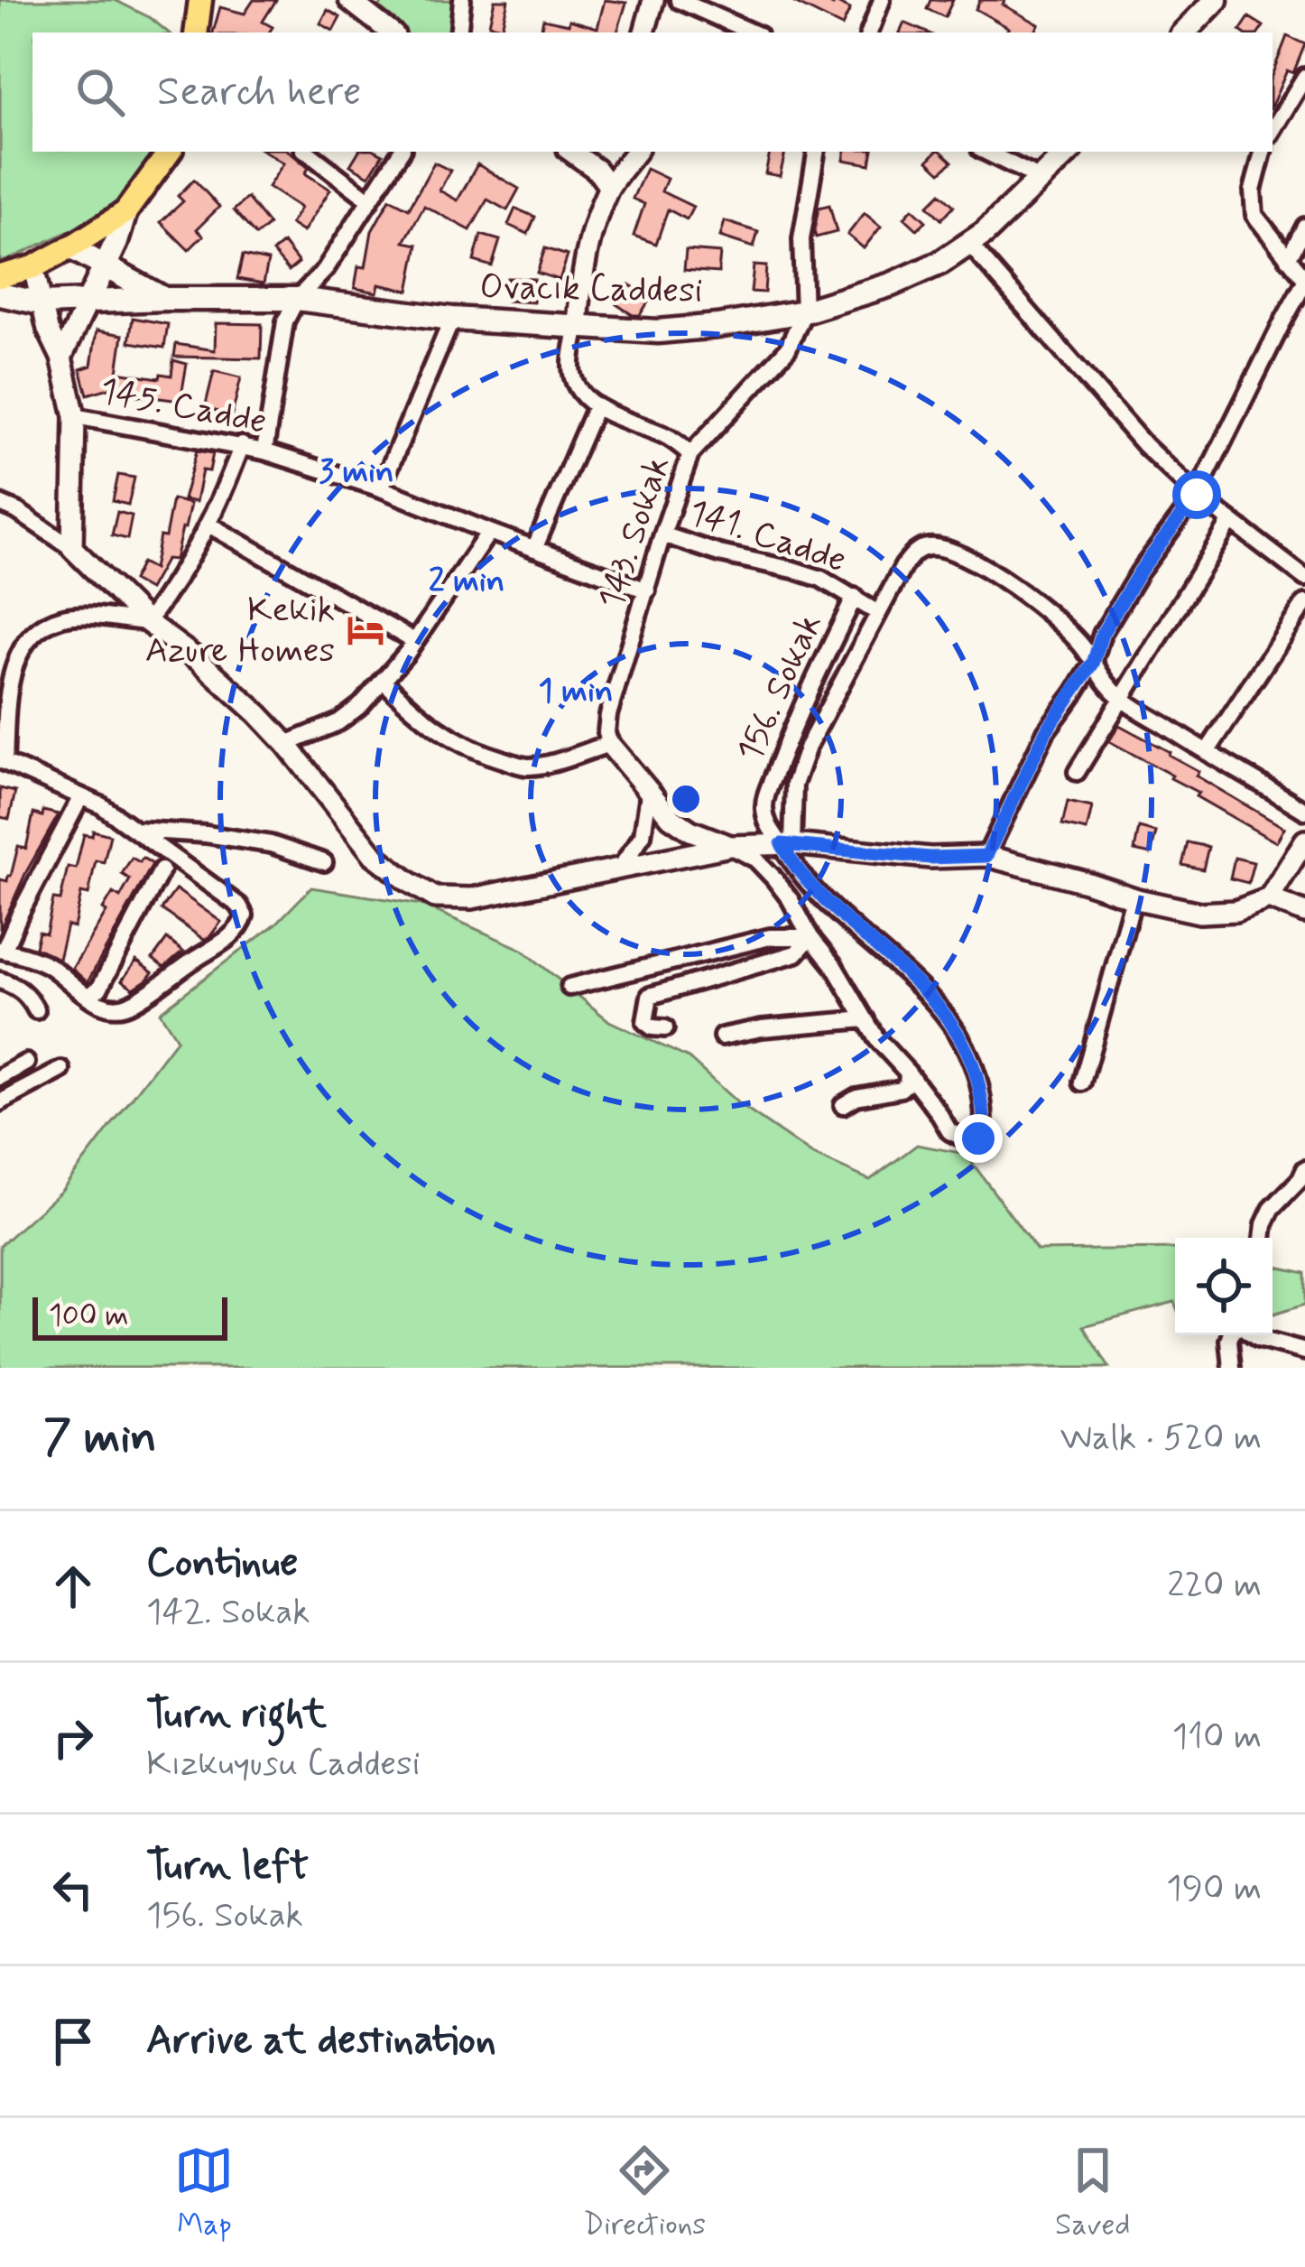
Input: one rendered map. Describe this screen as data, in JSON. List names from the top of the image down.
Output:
{
  "streets": {
    "main road": ["Ovacık Caddesi"],
    "street": [
      "145. Cadde",
      "143. Sokak",
      "141. Cadde",
      "156. Sokak"
    ]
  },
  "crossings": [
    ["Ovacık Caddesi", "143. Sokak"],
    ["145. Cadde", "143. Sokak"],
    ["143. Sokak", "141. Cadde"],
    ["141. Cadde", "156. Sokak"]
  ],
  "places": {
    "hotel": ["Kekik Azure Homes"]
  },
  "scale_bar": "100 m",
  "page": {
    "search": "Search here",
    "scale": "100 m",
    "heading": ["7 min", "Walk · 520 m"],
    "list": [
      ["Continue", "142. Sokak", "220 m"],
      ["Turn right", "Kızkuyusu Caddesi", "110 m"],
      ["Turn left", "156. Sokak", "190 m"],
      "Arrive at destination"
    ],
    "nav": ["Map", "Directions", "Saved"]
  },
  "rings": ["3 min", "2 min", "1 min"]
}
